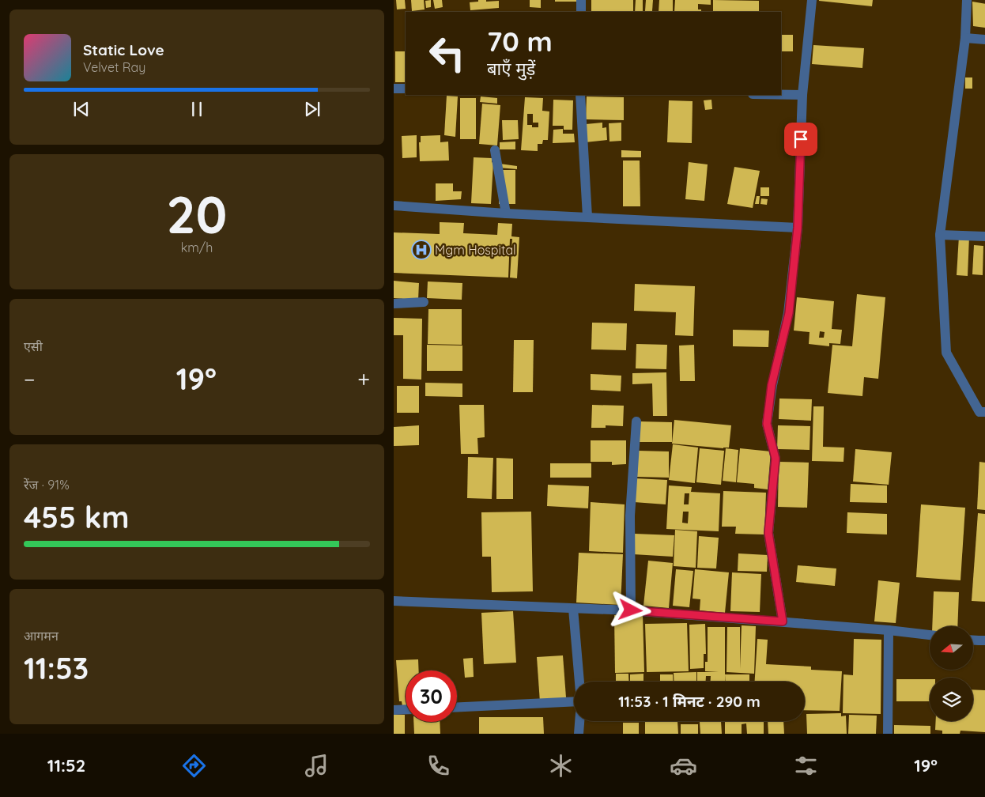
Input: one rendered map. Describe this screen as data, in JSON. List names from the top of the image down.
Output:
{
  "places": {
    "hospital": ["Mgm Hospital"]
  },
  "north": "left",
  "page": {
    "turn": ["70 m", "बाएँ मुड़ें"],
    "song": ["Static Love", "Velvet Ray"],
    "tile": [
      ["20", "km/h"],
      "एसी",
      ["रेंज · 91%", "455 km"],
      ["आगमन", "11:53"]
    ],
    "heat": ["−", "19°", "+"],
    "limit": "30",
    "trip": "11:53 · 1 मिनट · 290 m",
    "tabs": ["11:52", "19°"]
  }
}
